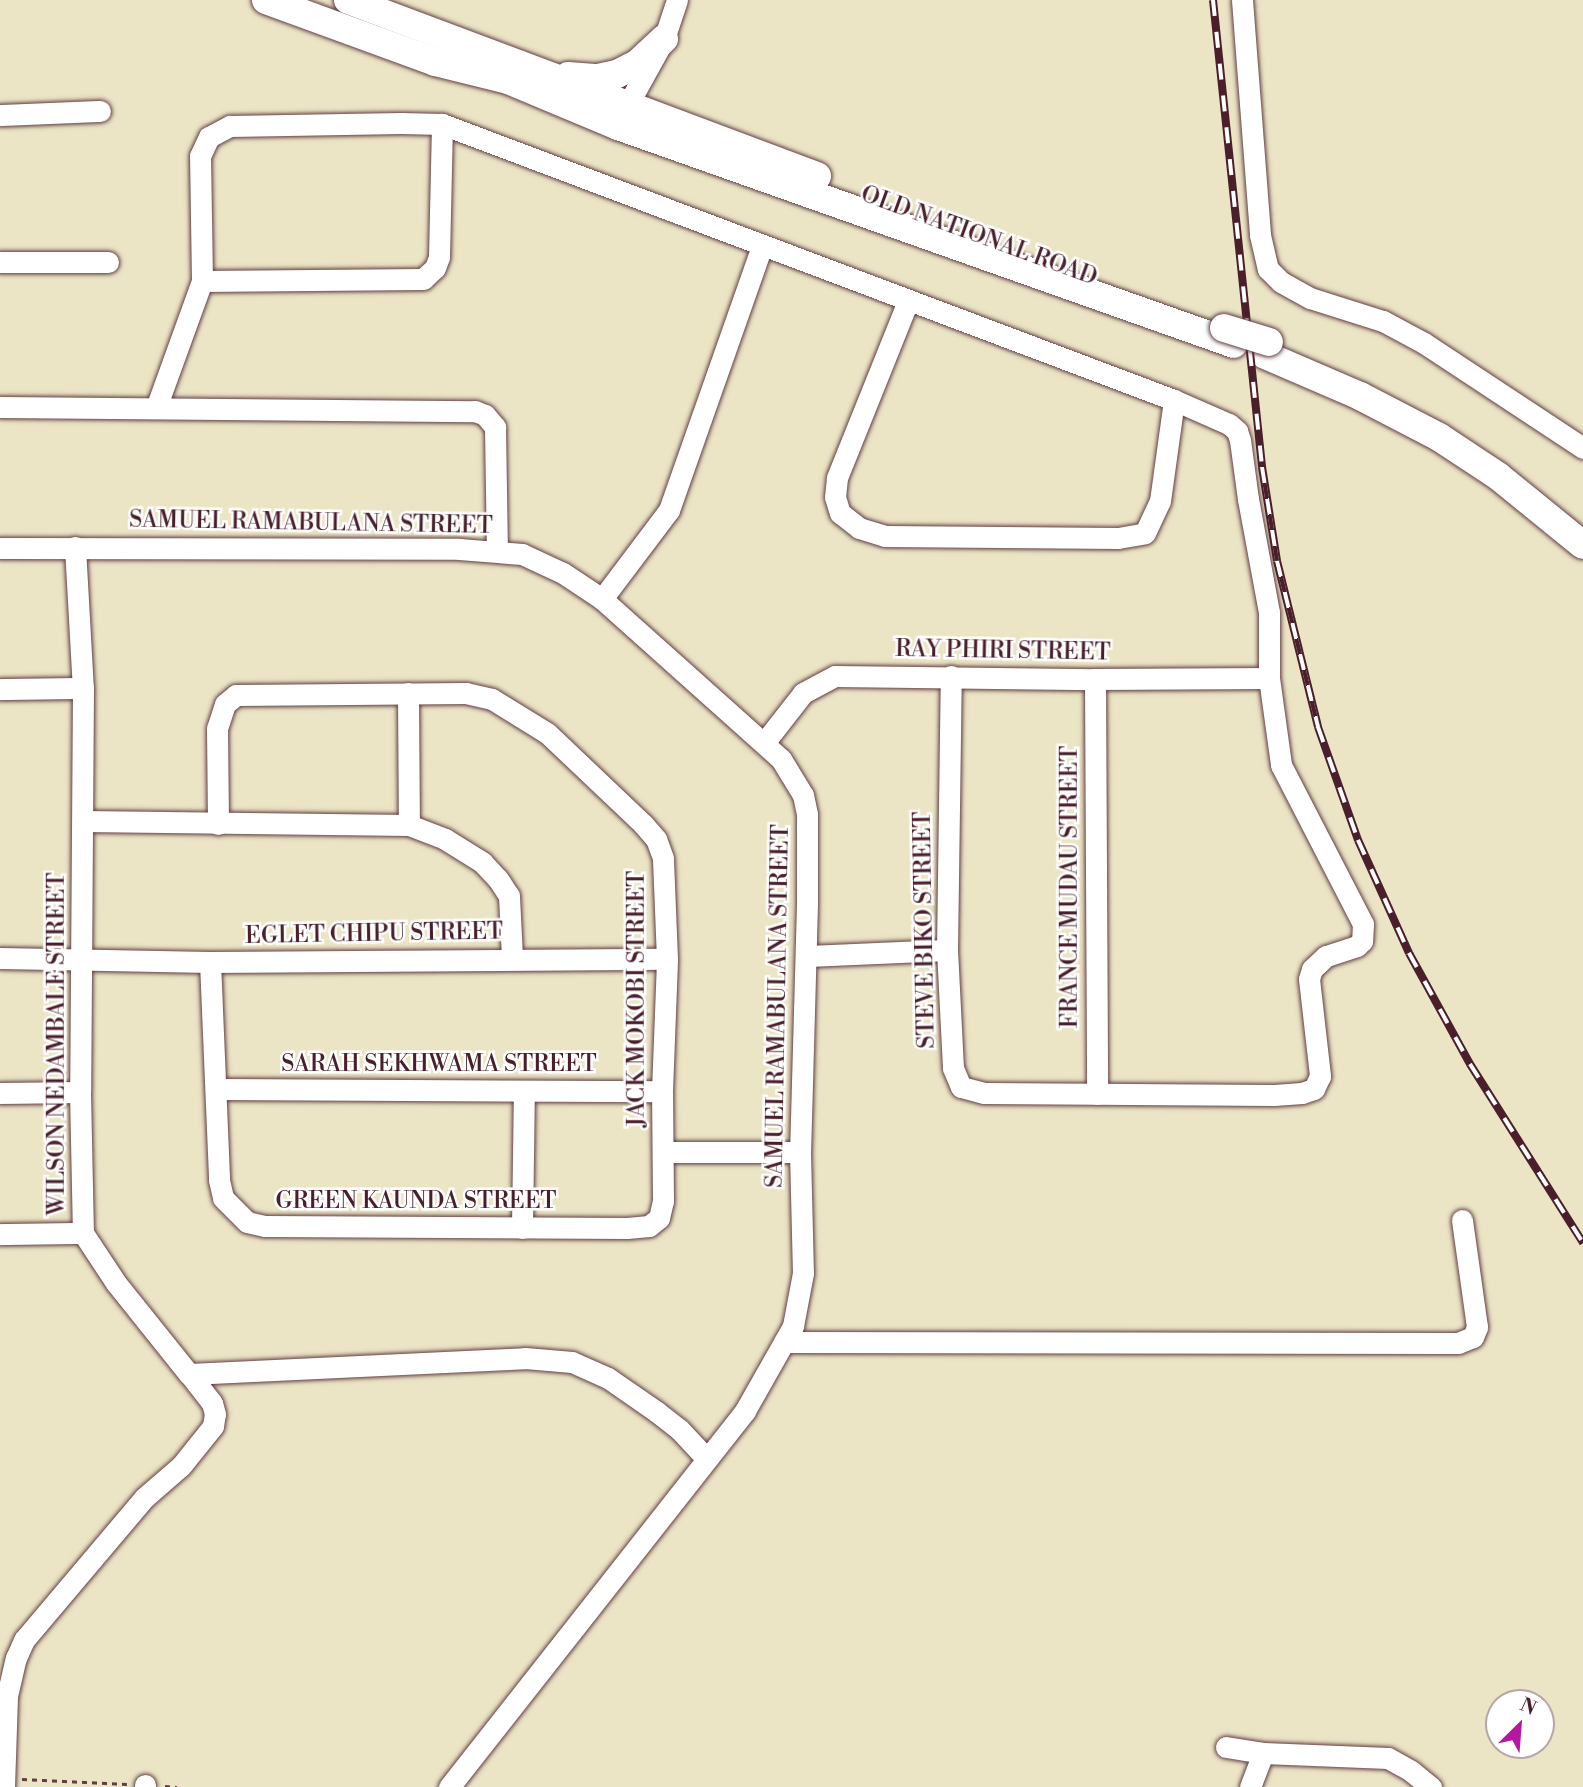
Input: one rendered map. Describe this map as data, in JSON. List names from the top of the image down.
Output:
{
  "streets": {
    "main road": ["OLD NATIONAL ROAD"],
    "street": [
      "SAMUEL RAMABULANA STREET",
      "RAY PHIRI STREET",
      "FRANCE MUDAU STREET",
      "STEVE BIKO STREET",
      "EGLET CHIPU STREET",
      "JACK MOKOBI STREET",
      "WILSON NEDAMBALE STREET",
      "SARAH SEKHWAMA STREET",
      "GREEN KAUNDA STREET"
    ]
  },
  "crossings": [
    ["SAMUEL RAMABULANA STREET", "RAY PHIRI STREET"],
    ["SAMUEL RAMABULANA STREET", "WILSON NEDAMBALE STREET"],
    ["RAY PHIRI STREET", "FRANCE MUDAU STREET"],
    ["RAY PHIRI STREET", "STEVE BIKO STREET"],
    ["FRANCE MUDAU STREET", "STEVE BIKO STREET"],
    ["EGLET CHIPU STREET", "JACK MOKOBI STREET"],
    ["EGLET CHIPU STREET", "WILSON NEDAMBALE STREET"],
    ["EGLET CHIPU STREET", "GREEN KAUNDA STREET"],
    ["JACK MOKOBI STREET", "SARAH SEKHWAMA STREET"],
    ["JACK MOKOBI STREET", "GREEN KAUNDA STREET"],
    ["SARAH SEKHWAMA STREET", "GREEN KAUNDA STREET"]
  ],
  "north": "top right"
}
